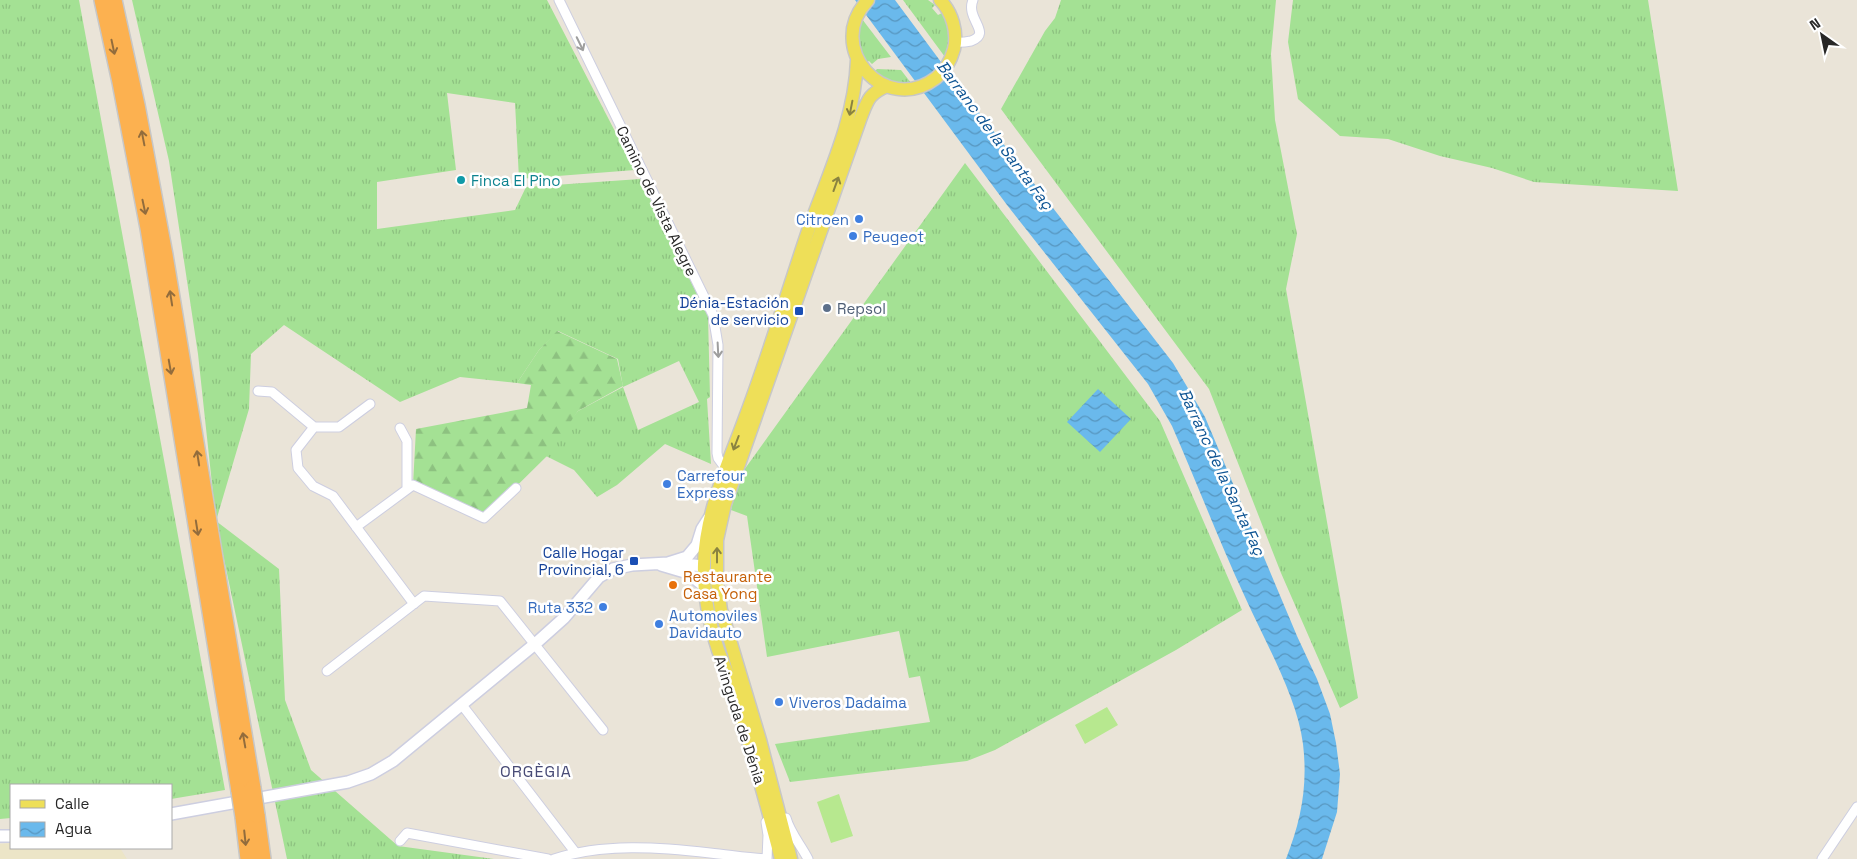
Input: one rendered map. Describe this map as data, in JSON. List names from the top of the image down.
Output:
{
  "streets": {
    "main road": ["Avinguda de Dénia"],
    "street": ["Camino de Vista Alegre"]
  },
  "crossings": [
    ["Camino de Vista Alegre", "Avinguda de Dénia"]
  ],
  "one_way": ["Camino de Vista Alegre"],
  "districts": ["ORGÈGIA"],
  "water": ["Barranc de la Santa Faç"],
  "places": {
    "other": [
      "Finca El Pino",
      "Citroen",
      "Peugeot",
      "Repsol",
      "Carrefour Express",
      "Restaurante Casa Yong",
      "Ruta 332",
      "Automoviles Davidauto",
      "Viveros Dadaima"
    ],
    "transit": ["Dénia-Estación de servicio", "Calle Hogar Provincial, 6"]
  },
  "legend": ["Calle", "Agua"],
  "north": "top left"
}
